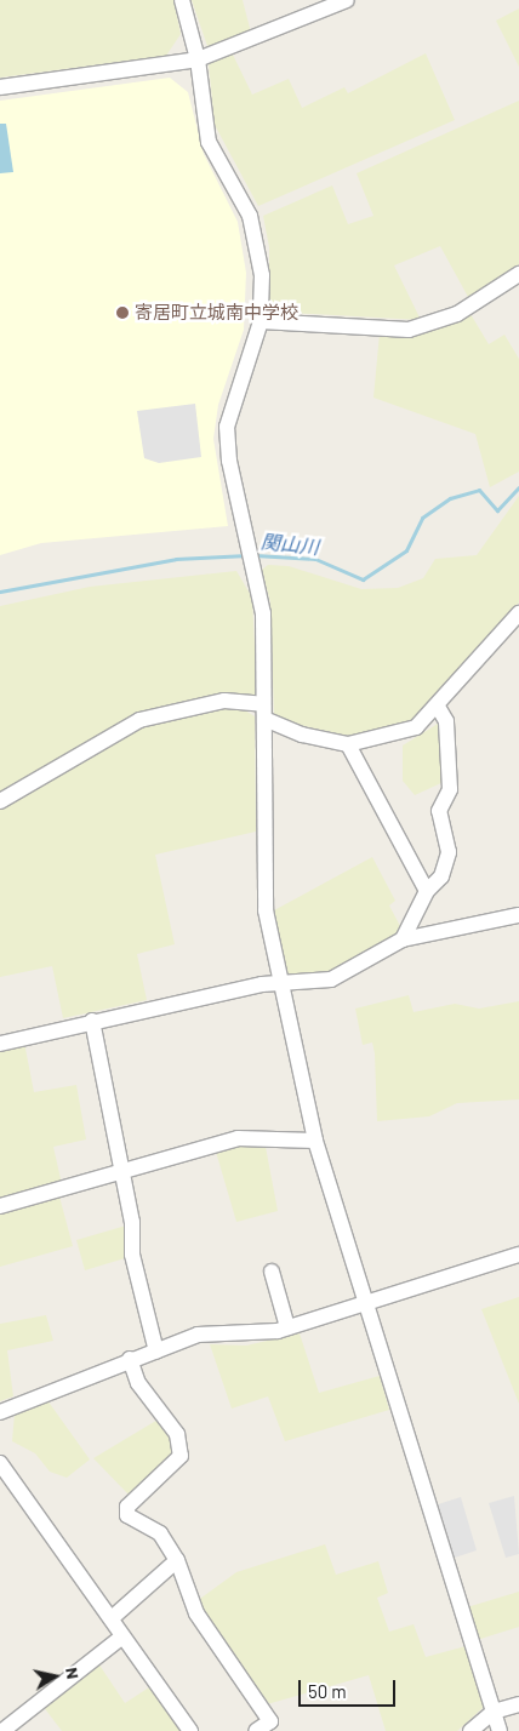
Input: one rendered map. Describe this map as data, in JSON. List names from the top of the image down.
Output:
{
  "water": ["関山川"],
  "places": ["寄居町立城南中学校"],
  "scale_bar": "50 m",
  "north": "right"
}
